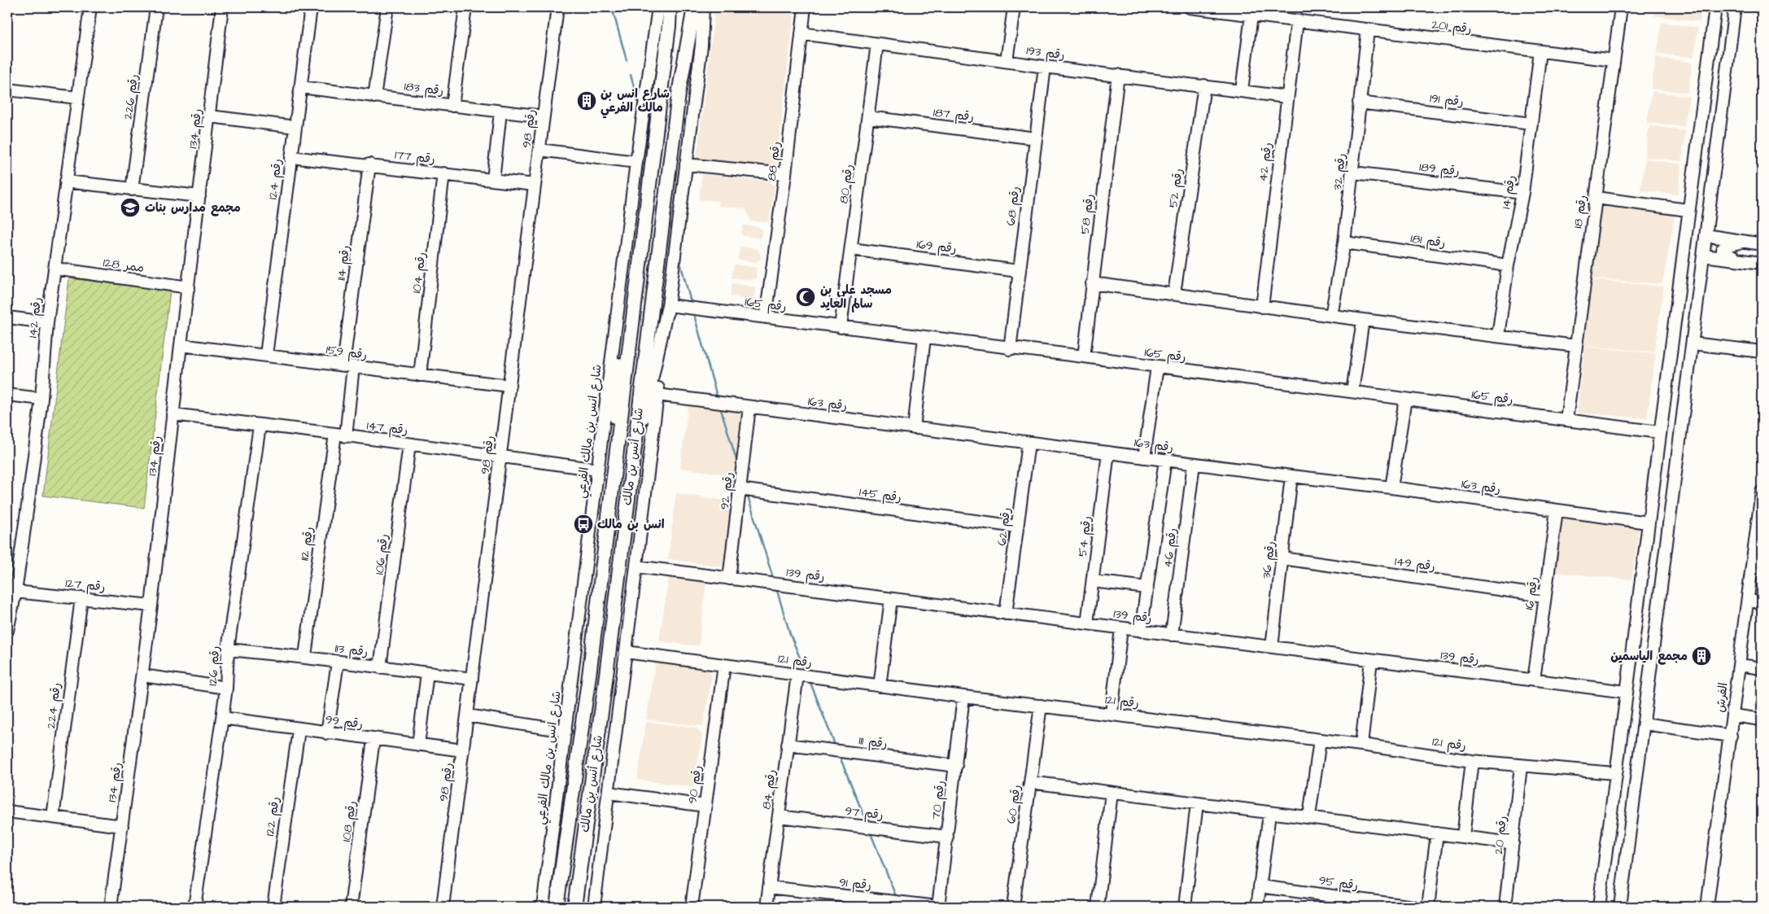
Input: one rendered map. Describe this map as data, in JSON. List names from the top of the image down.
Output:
{
  "streets": {
    "main road": ["شارع أنس بن مالك"],
    "street": [
      "رقم 201",
      "رقم 193",
      "رقم 183",
      "رقم 226",
      "رقم 191",
      "رقم 187",
      "رقم 134",
      "رقم 98",
      "رقم 177",
      "رقم 88",
      "رقم 42",
      "رقم 189",
      "رقم 32",
      "رقم 124",
      "رقم 80",
      "رقم 52",
      "رقم 14",
      "رقم 68",
      "رقم 18",
      "رقم 58",
      "رقم 181",
      "رقم 169",
      "رقم 114",
      "ممر 128",
      "رقم 104",
      "رقم 165",
      "رقم 142",
      "رقم 159",
      "رقم 163",
      "رقم 147",
      "شارع انس بن مالك الفرعي",
      "رقم 92",
      "رقم 145",
      "رقم 62",
      "رقم 54",
      "رقم 112",
      "رقم 46",
      "رقم 106",
      "رقم 36",
      "رقم 149",
      "رقم 139",
      "رقم 127",
      "رقم 16",
      "رقم 113",
      "رقم 121",
      "رقم 126",
      "الفرش",
      "رقم 224",
      "رقم 99",
      "رقم 111",
      "رقم 90",
      "رقم 84",
      "رقم 70",
      "رقم 60",
      "رقم 97",
      "رقم 122",
      "رقم 108",
      "رقم 20",
      "رقم 95",
      "رقم 91"
    ]
  },
  "crossings": [
    ["رقم 201", "رقم 42"],
    ["رقم 201", "رقم 32"],
    ["رقم 201", "رقم 14"],
    ["رقم 201", "رقم 18"],
    ["رقم 193", "رقم 88"],
    ["رقم 193", "رقم 42"],
    ["رقم 193", "رقم 80"],
    ["رقم 193", "رقم 52"],
    ["رقم 193", "رقم 68"],
    ["رقم 193", "رقم 58"],
    ["رقم 183", "رقم 98"],
    ["رقم 183", "رقم 124"],
    ["رقم 191", "رقم 32"],
    ["رقم 191", "رقم 14"],
    ["رقم 187", "رقم 80"],
    ["رقم 187", "رقم 68"],
    ["رقم 134", "ممر 128"],
    ["رقم 134", "رقم 159"],
    ["رقم 134", "رقم 147"],
    ["رقم 134", "رقم 127"],
    ["رقم 98", "رقم 177"],
    ["رقم 98", "رقم 159"],
    ["رقم 98", "رقم 147"],
    ["رقم 98", "رقم 113"],
    ["رقم 98", "رقم 99"],
    ["رقم 177", "رقم 124"],
    ["رقم 177", "رقم 114"],
    ["رقم 177", "رقم 104"],
    ["رقم 88", "رقم 165"],
    ["رقم 189", "رقم 32"],
    ["رقم 189", "رقم 14"],
    ["رقم 32", "رقم 181"],
    ["رقم 124", "رقم 159"],
    ["رقم 80", "رقم 169"],
    ["رقم 80", "رقم 165"],
    ["رقم 14", "رقم 181"],
    ["رقم 68", "رقم 169"],
    ["رقم 68", "رقم 165"],
    ["رقم 18", "رقم 165"],
    ["رقم 58", "رقم 165"],
    ["رقم 114", "رقم 159"],
    ["رقم 114", "رقم 147"],
    ["رقم 114", "رقم 112"],
    ["ممر 128", "رقم 142"],
    ["رقم 104", "رقم 159"],
    ["رقم 142", "رقم 127"],
    ["رقم 163", "رقم 92"],
    ["رقم 163", "رقم 62"],
    ["رقم 163", "رقم 54"],
    ["رقم 163", "رقم 46"],
    ["رقم 163", "رقم 36"],
    ["رقم 163", "رقم 16"],
    ["رقم 147", "شارع انس بن مالك الفرعي"],
    ["رقم 147", "رقم 112"],
    ["رقم 147", "رقم 106"],
    ["رقم 147", "رقم 126"],
    ["رقم 92", "رقم 145"],
    ["رقم 92", "رقم 139"],
    ["رقم 145", "رقم 62"],
    ["رقم 62", "رقم 139"],
    ["رقم 54", "رقم 139"],
    ["رقم 112", "رقم 113"],
    ["رقم 46", "رقم 139"],
    ["رقم 106", "رقم 113"],
    ["رقم 36", "رقم 149"],
    ["رقم 36", "رقم 139"],
    ["رقم 149", "رقم 16"],
    ["رقم 139", "رقم 16"],
    ["رقم 127", "رقم 224"],
    ["رقم 113", "رقم 126"],
    ["رقم 121", "رقم 90"],
    ["رقم 121", "رقم 84"],
    ["رقم 121", "رقم 70"],
    ["رقم 121", "رقم 60"],
    ["رقم 121", "رقم 20"],
    ["رقم 126", "رقم 99"],
    ["رقم 99", "رقم 122"],
    ["رقم 99", "رقم 108"],
    ["رقم 111", "رقم 84"],
    ["رقم 111", "رقم 70"],
    ["رقم 84", "رقم 97"],
    ["رقم 84", "رقم 91"],
    ["رقم 70", "رقم 97"],
    ["رقم 70", "رقم 91"]
  ],
  "places": {
    "building": ["شارع انس بن مالك الفرعي", "مجمع الياسمين"],
    "school or university": ["مجمع مدارس بنات"],
    "mosque": ["مسجد علي بن سالم العايد"],
    "bus stop": ["انس بن مالك"]
  }
}
